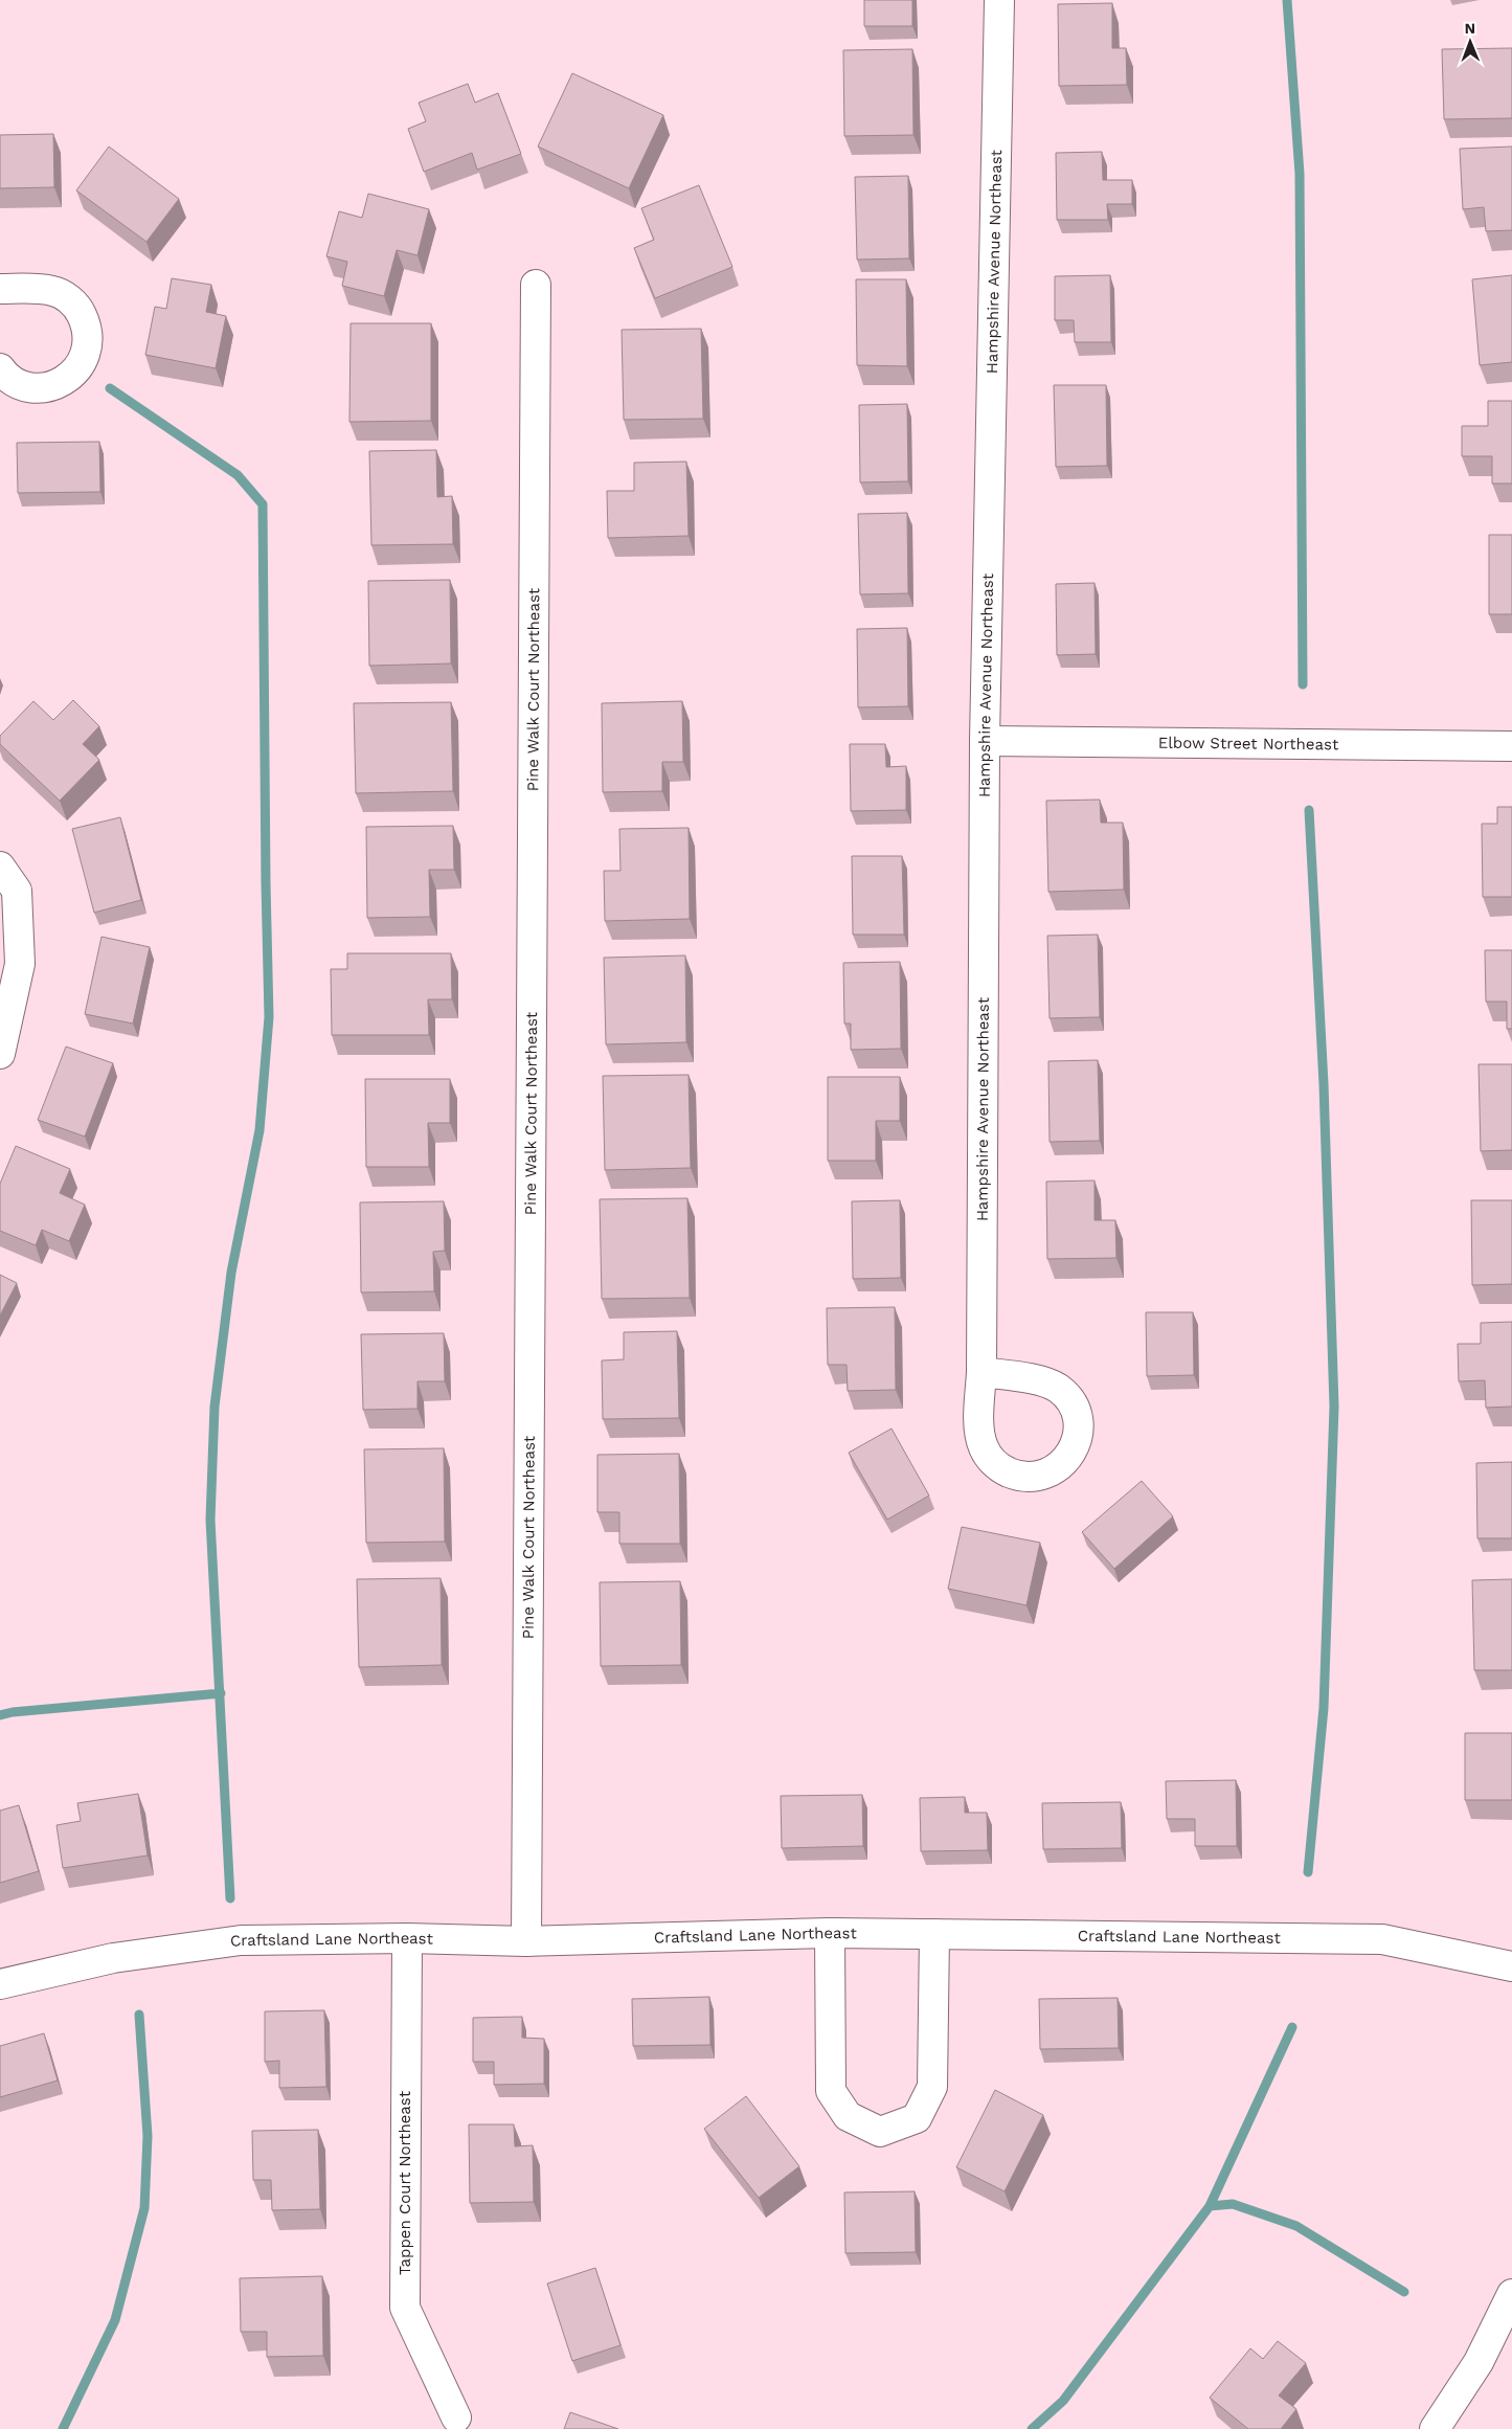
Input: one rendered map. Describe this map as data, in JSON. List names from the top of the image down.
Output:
{
  "streets": {
    "street": [
      "Hampshire Avenue Northeast",
      "Pine Walk Court Northeast",
      "Elbow Street Northeast",
      "Craftsland Lane Northeast",
      "Tappen Court Northeast"
    ]
  },
  "crossings": [
    ["Hampshire Avenue Northeast", "Elbow Street Northeast"],
    ["Pine Walk Court Northeast", "Craftsland Lane Northeast"],
    ["Craftsland Lane Northeast", "Tappen Court Northeast"]
  ],
  "north": "top"
}
